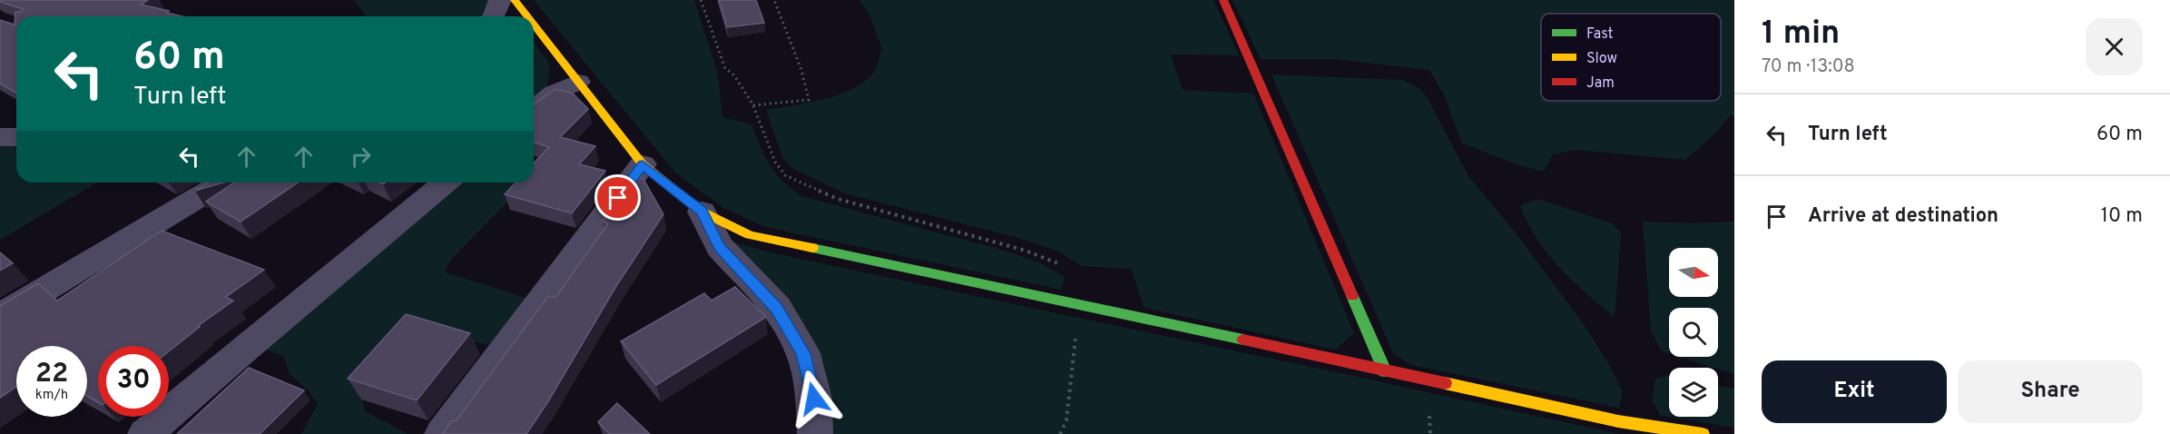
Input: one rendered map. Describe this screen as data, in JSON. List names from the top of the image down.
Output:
{
  "legend": ["Fast", "Slow", "Jam"],
  "north": "right",
  "page": {
    "heading": ["1 min", "70 m · 13:08"],
    "turn": ["60 m", "Turn left"],
    "list": [
      {
        "name": "Turn left",
        "value": "60 m"
      },
      {
        "name": "Arrive at destination",
        "value": "10 m"
      }
    ],
    "speed": "22 km/h",
    "limit": "30",
    "buttons": ["Exit", "Share"]
  }
}
